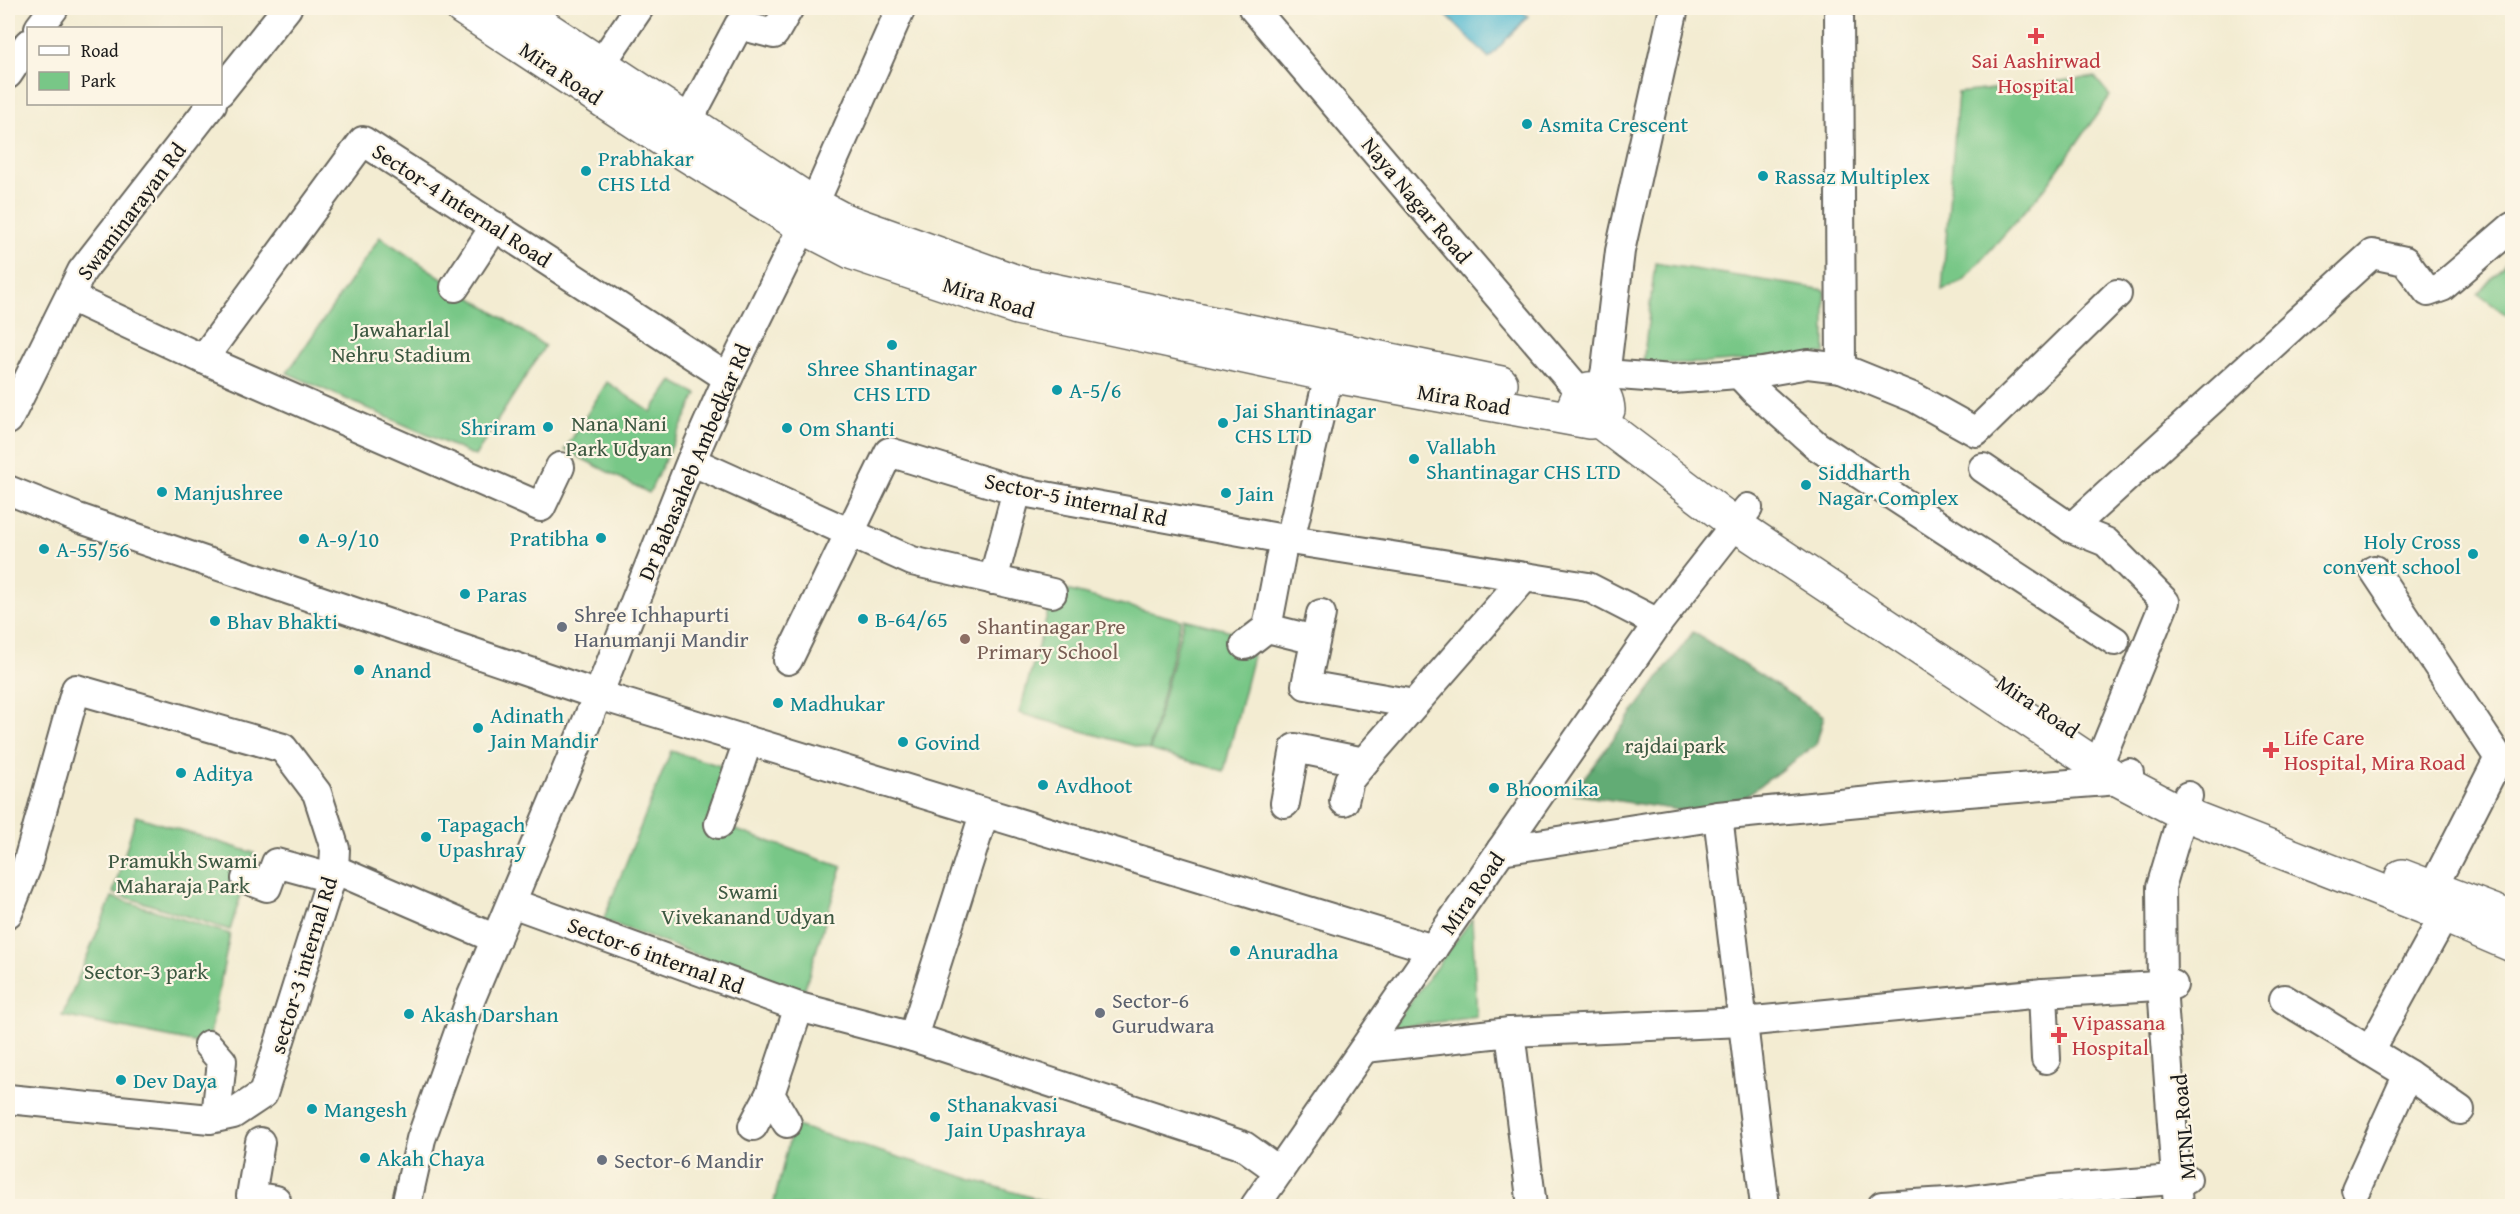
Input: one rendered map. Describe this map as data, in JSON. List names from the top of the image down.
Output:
{
  "streets": {
    "main road": ["Mira Road"],
    "street": [
      "Naya Nagar Road",
      "Sector-4 Internal Road",
      "Swaminarayan Rd",
      "Dr Babasaheb Ambedkar Rd",
      "Sector-5 internal Rd",
      "Sector-6 internal Rd",
      "sector-3 internal Rd",
      "MTNL Road"
    ]
  },
  "crossings": [
    ["Mira Road", "Naya Nagar Road"],
    ["Mira Road", "Dr Babasaheb Ambedkar Rd"],
    ["Mira Road", "Sector-5 internal Rd"],
    ["Mira Road", "Sector-6 internal Rd"],
    ["Mira Road", "MTNL Road"],
    ["Sector-4 Internal Road", "Dr Babasaheb Ambedkar Rd"],
    ["Dr Babasaheb Ambedkar Rd", "Sector-6 internal Rd"]
  ],
  "parks": [
    "Jawaharlal Nehru Stadium",
    "Nana Nani Park Udyan",
    "rajdai park",
    "Pramukh Swami Maharaja Park",
    "Swami Vivekanand Udyan",
    "Sector-3 park"
  ],
  "places": {
    "health": ["Sai Aashirwad Hospital", "Life Care Hospital, Mira Road", "Vipassana Hospital"],
    "other": [
      "Asmita Crescent",
      "Prabhakar CHS Ltd",
      "Rassaz Multiplex",
      "Shree Shantinagar CHS LTD",
      "A-5/6",
      "Jai Shantinagar CHS LTD",
      "Shriram",
      "Om Shanti",
      "Vallabh Shantinagar CHS LTD",
      "Siddharth Nagar Complex",
      "Manjushree",
      "Jain",
      "Pratibha",
      "A-9/10",
      "A-55/56",
      "Holy Cross convent school",
      "Paras",
      "B-64/65",
      "Bhav Bhakti",
      "Shree Ichhapurti Hanumanji Mandir",
      "Shantinagar Pre Primary School",
      "Anand",
      "Madhukar",
      "Adinath Jain Mandir",
      "Govind",
      "Aditya",
      "Avdhoot",
      "Bhoomika",
      "Tapagach Upashray",
      "Anuradha",
      "Sector-6 Gurudwara",
      "Akash Darshan",
      "Dev Daya",
      "Mangesh",
      "Sthanakvasi Jain Upashraya",
      "Akah Chaya",
      "Sector-6 Mandir"
    ]
  },
  "legend": ["Road", "Park"]
}
